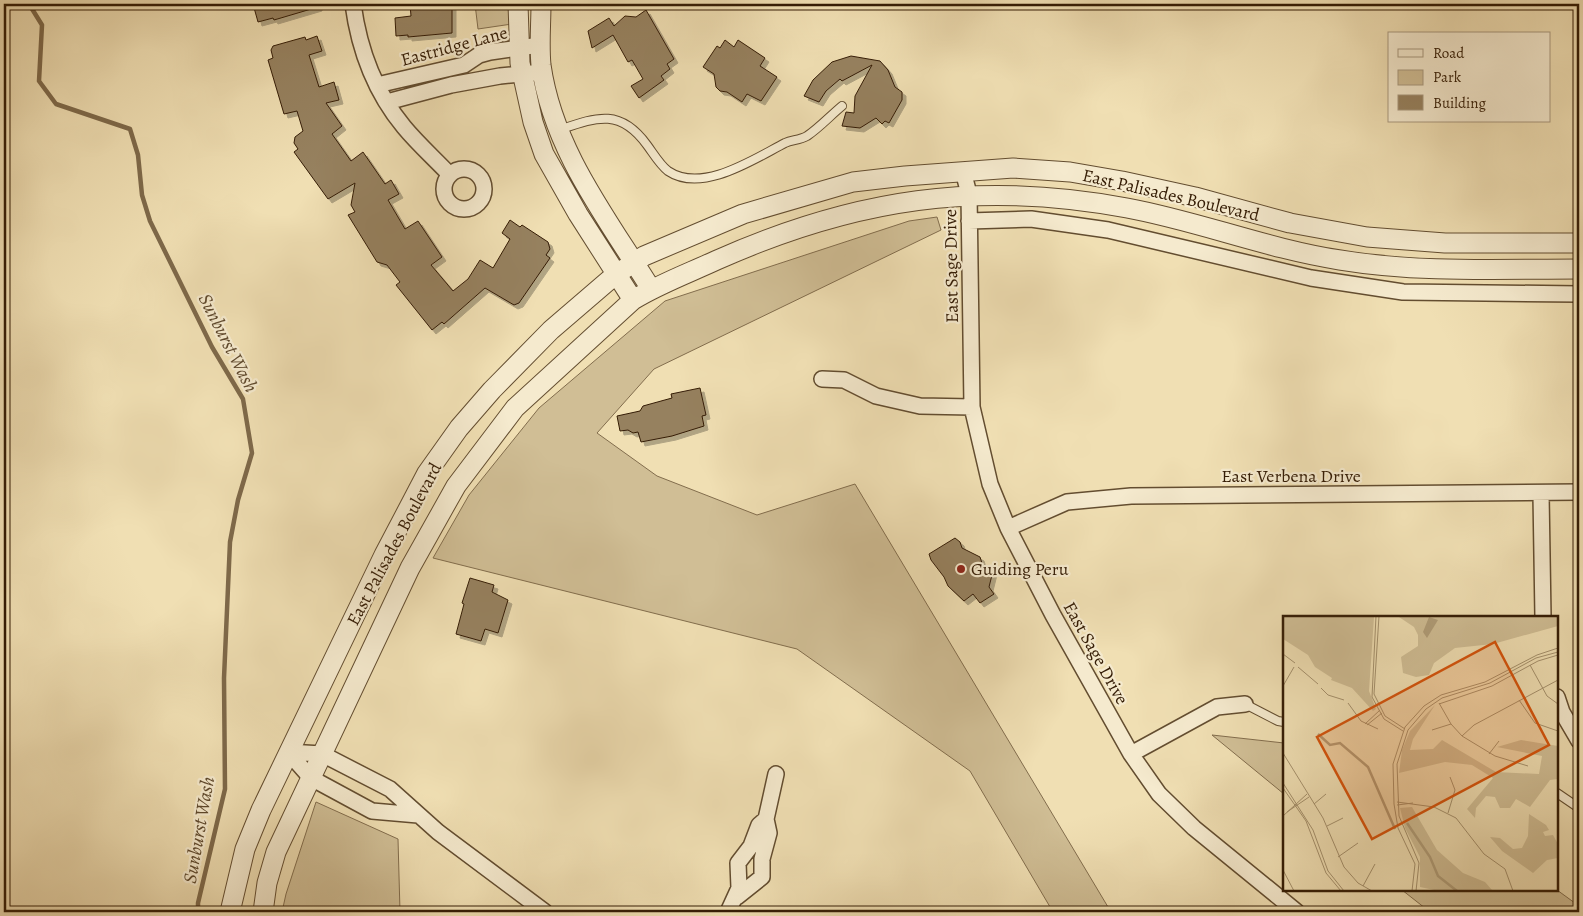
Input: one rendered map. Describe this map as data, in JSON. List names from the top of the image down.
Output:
{
  "streets": {
    "street": [
      "Eastridge Lane",
      "East Palisades Boulevard",
      "East Sage Drive",
      "East Verbena Drive"
    ]
  },
  "crossings": [
    ["East Palisades Boulevard", "East Sage Drive"],
    ["East Sage Drive", "East Verbena Drive"]
  ],
  "water": ["Sunburst Wash"],
  "places": ["Guiding Peru"],
  "legend": ["Road", "Park", "Building"]
}
